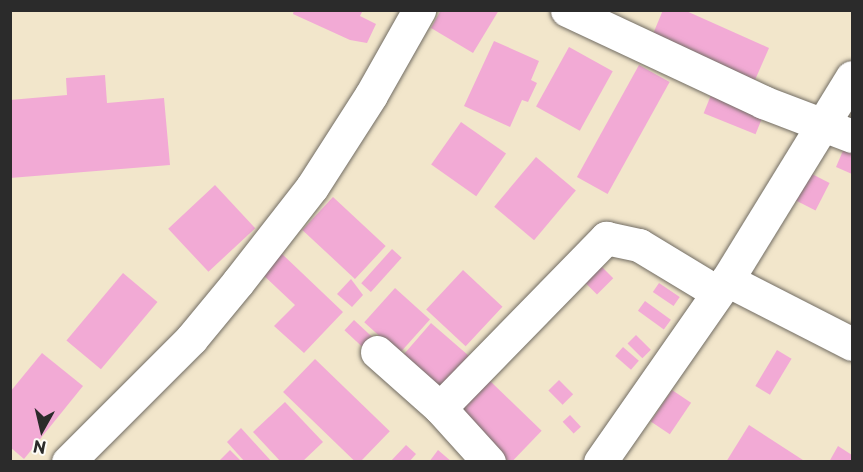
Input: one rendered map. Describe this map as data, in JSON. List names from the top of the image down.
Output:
{
  "north": "bottom"
}
